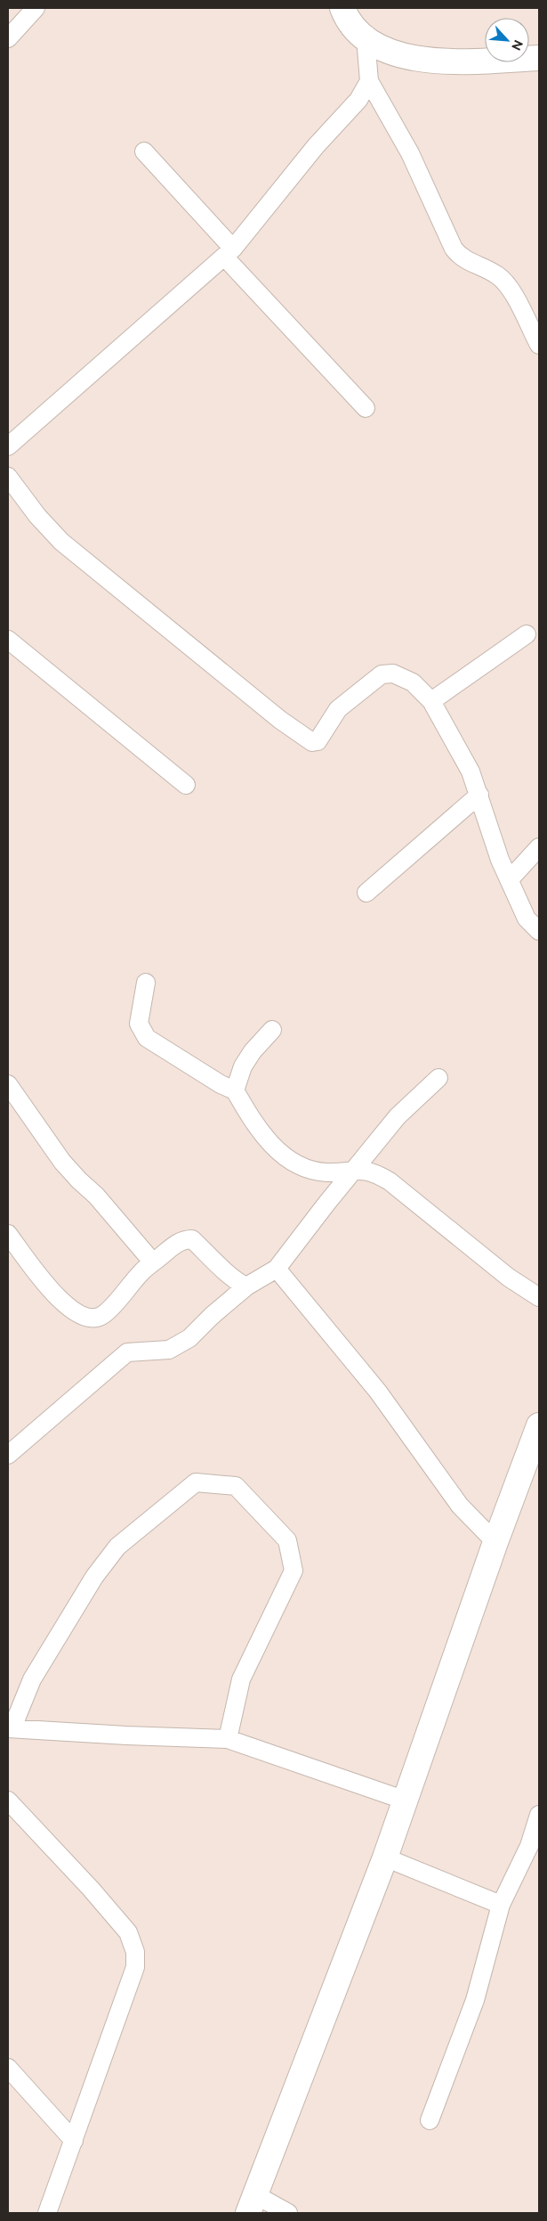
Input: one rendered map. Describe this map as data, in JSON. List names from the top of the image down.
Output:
{
  "north": "bottom right"
}
